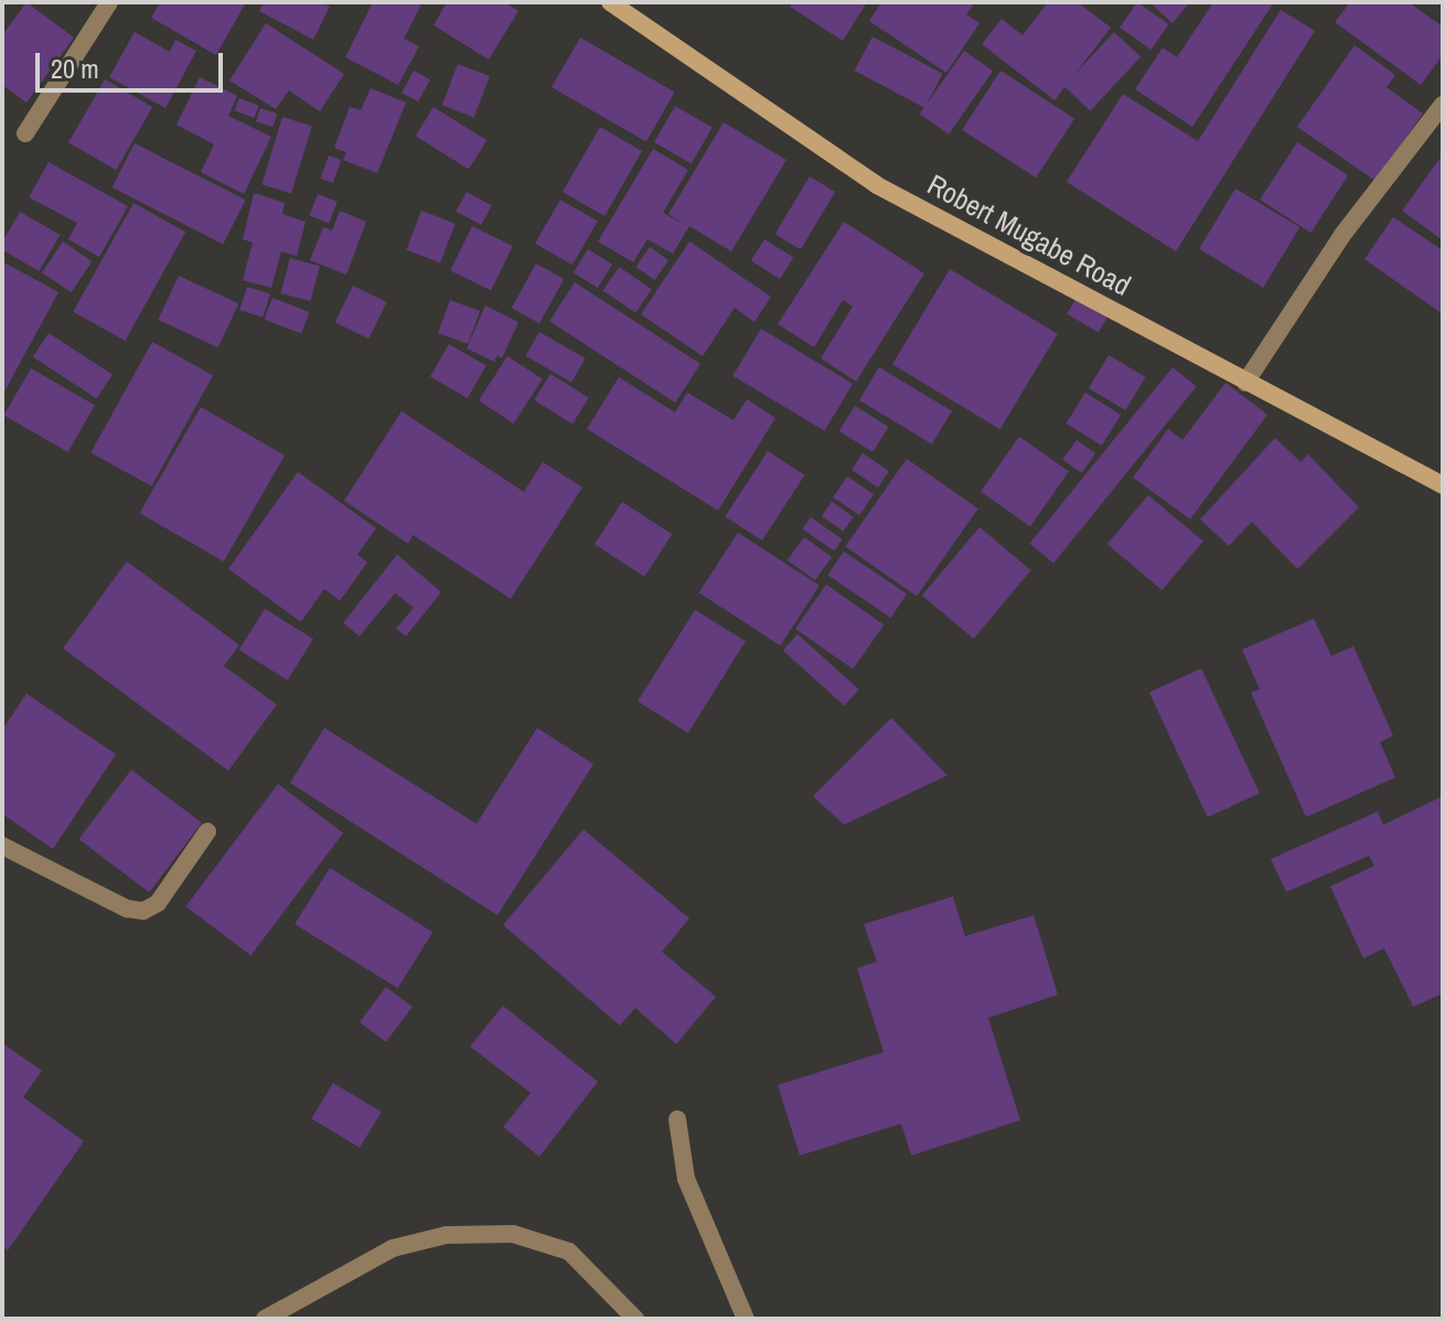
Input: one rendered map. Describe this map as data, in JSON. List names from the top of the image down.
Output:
{
  "streets": {
    "street": ["Robert Mugabe Road"]
  },
  "scale_bar": "20 m"
}
